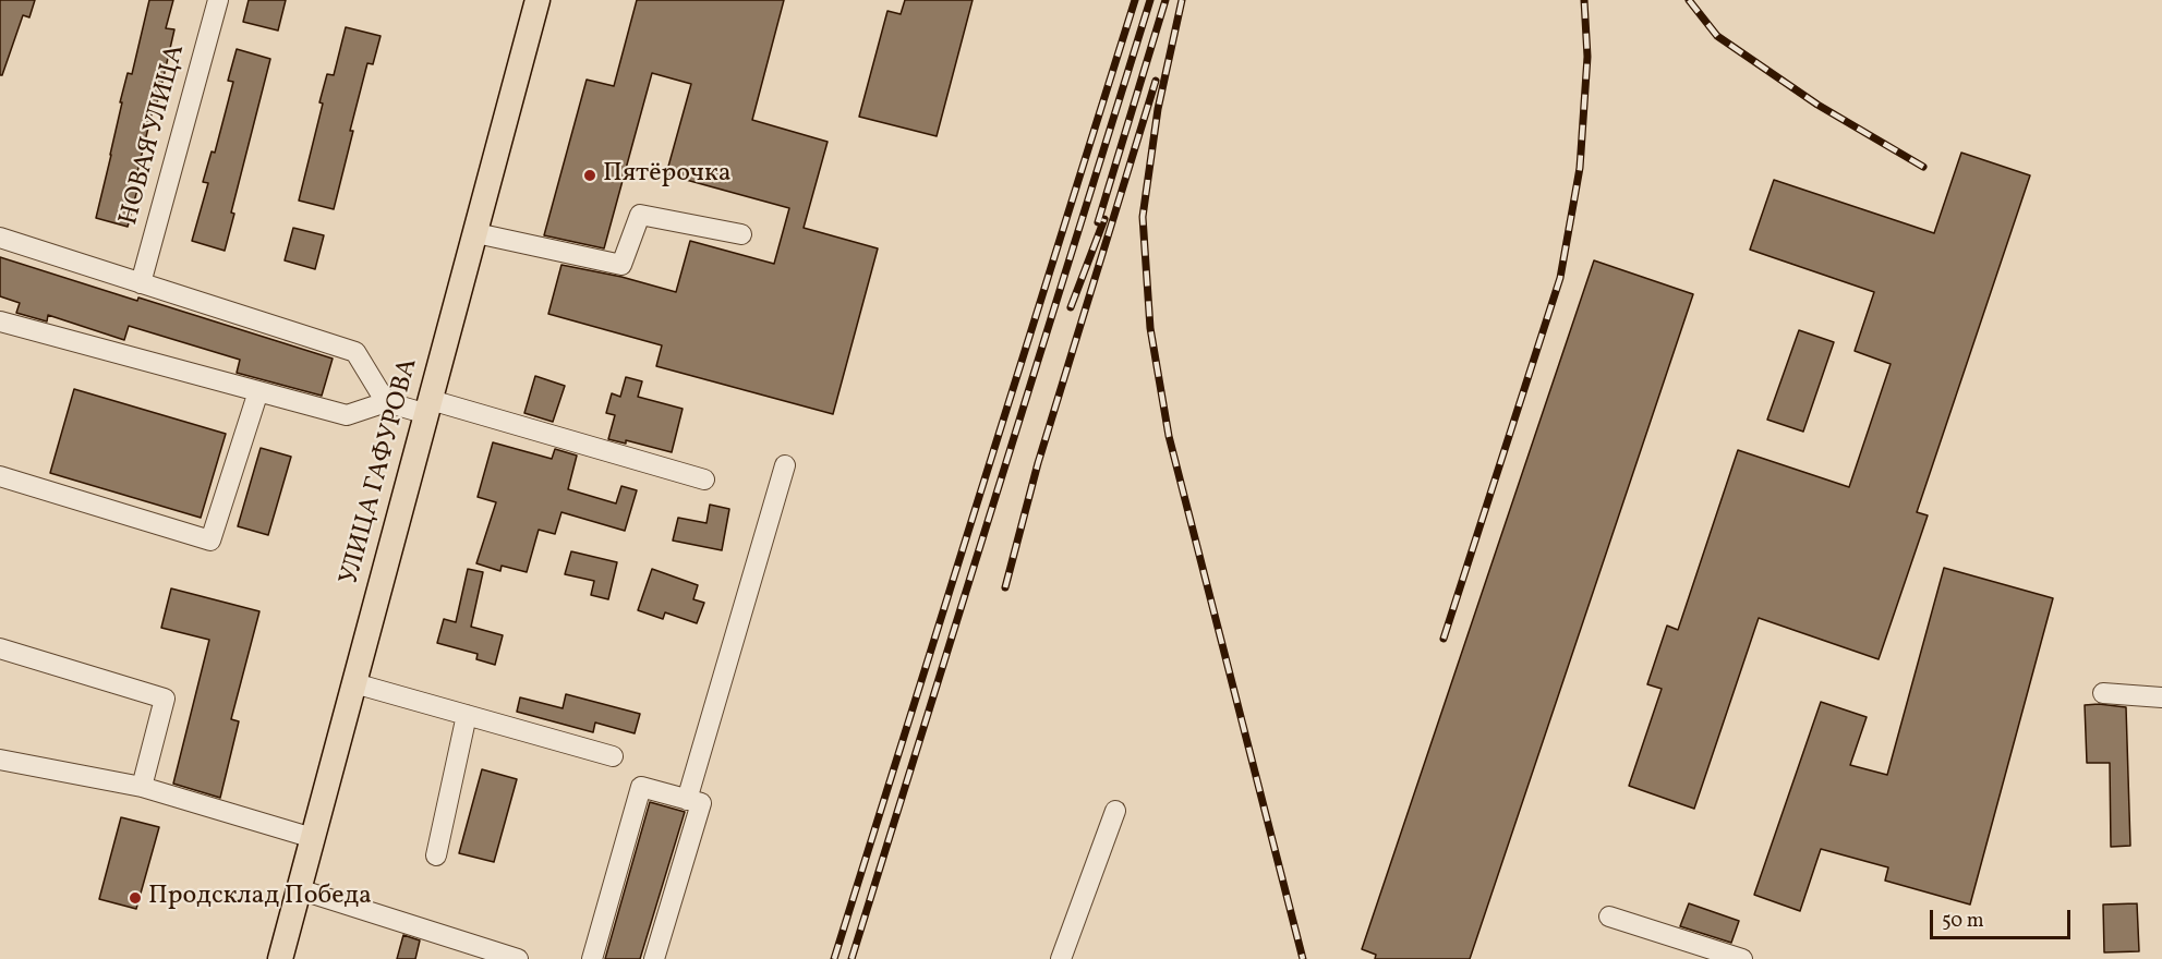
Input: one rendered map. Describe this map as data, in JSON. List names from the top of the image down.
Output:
{
  "streets": {
    "main road": ["УЛИЦА ГАФУРОВА"],
    "street": ["НОВАЯ УЛИЦА"]
  },
  "places": ["Пятёрочка", "Продсклад Победа"],
  "scale_bar": "50 m"
}
